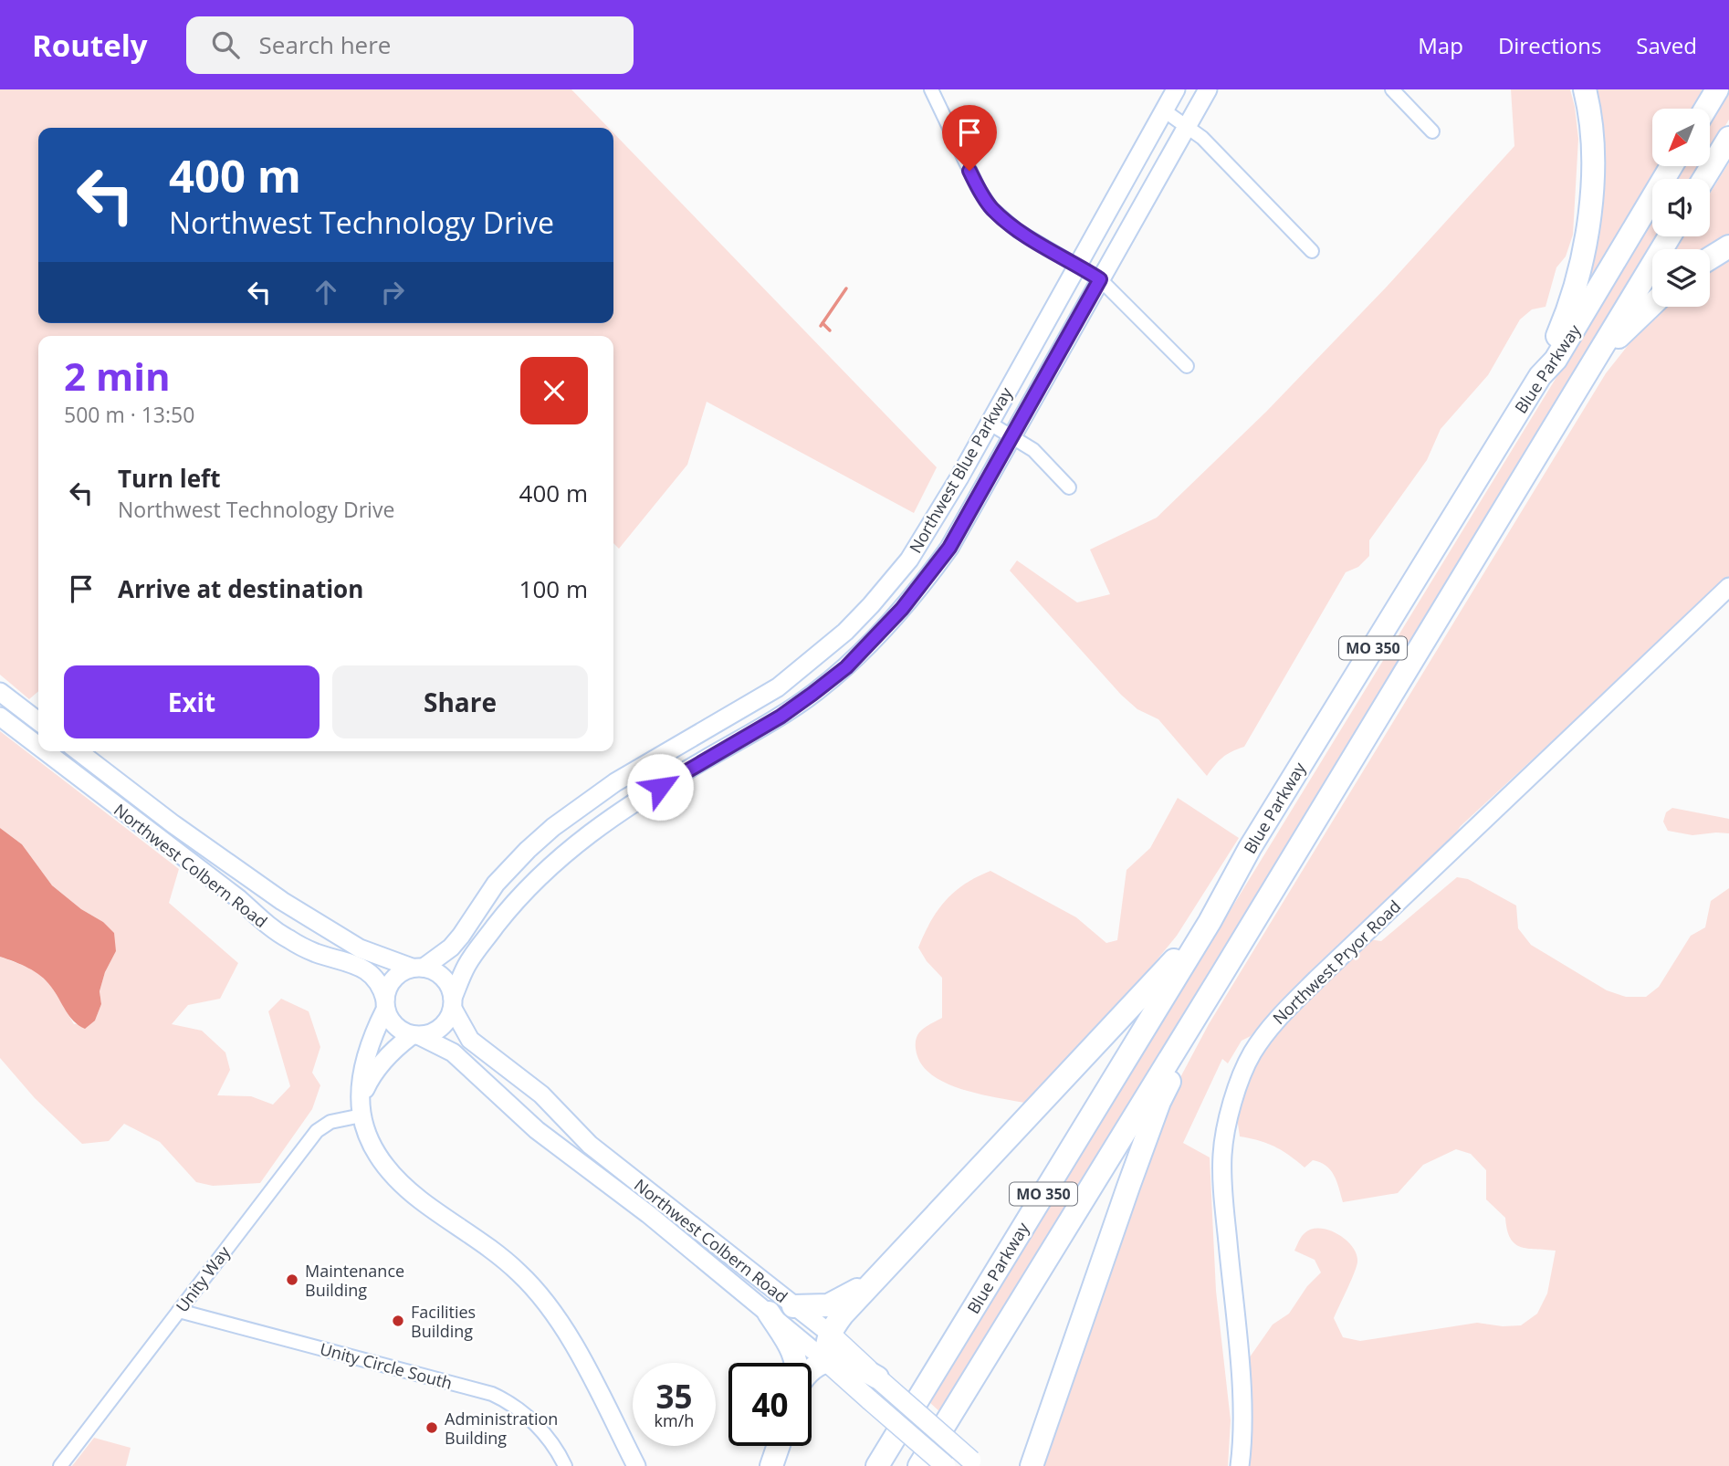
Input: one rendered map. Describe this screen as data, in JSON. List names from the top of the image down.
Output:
{
  "streets": {
    "highway": ["Blue Parkway", "MO 350"],
    "main road": ["Northwest Blue Parkway", "Northwest Colbern Road", "Northwest Pryor Road"],
    "street": ["Unity Way", "Unity Circle South"]
  },
  "crossings": [
    ["Northwest Blue Parkway", "Northwest Colbern Road"],
    ["Unity Way", "Unity Circle South"]
  ],
  "places": ["Maintenance Building", "Facilities Building", "Administration Building"],
  "north": "bottom left",
  "page": {
    "header": "Routely",
    "search": "Search here",
    "nav": ["Map", "Directions", "Saved"],
    "turn": ["400 m", "Northwest Technology Drive"],
    "heading": ["2 min", "500 m · 13:50"],
    "list": [
      {
        "name": "Turn left",
        "note": "Northwest Technology Drive",
        "value": "400 m"
      },
      {
        "name": "Arrive at destination",
        "value": "100 m"
      }
    ],
    "buttons": ["Exit", "Share"],
    "speed": "35 km/h",
    "limit": "40"
  }
}
